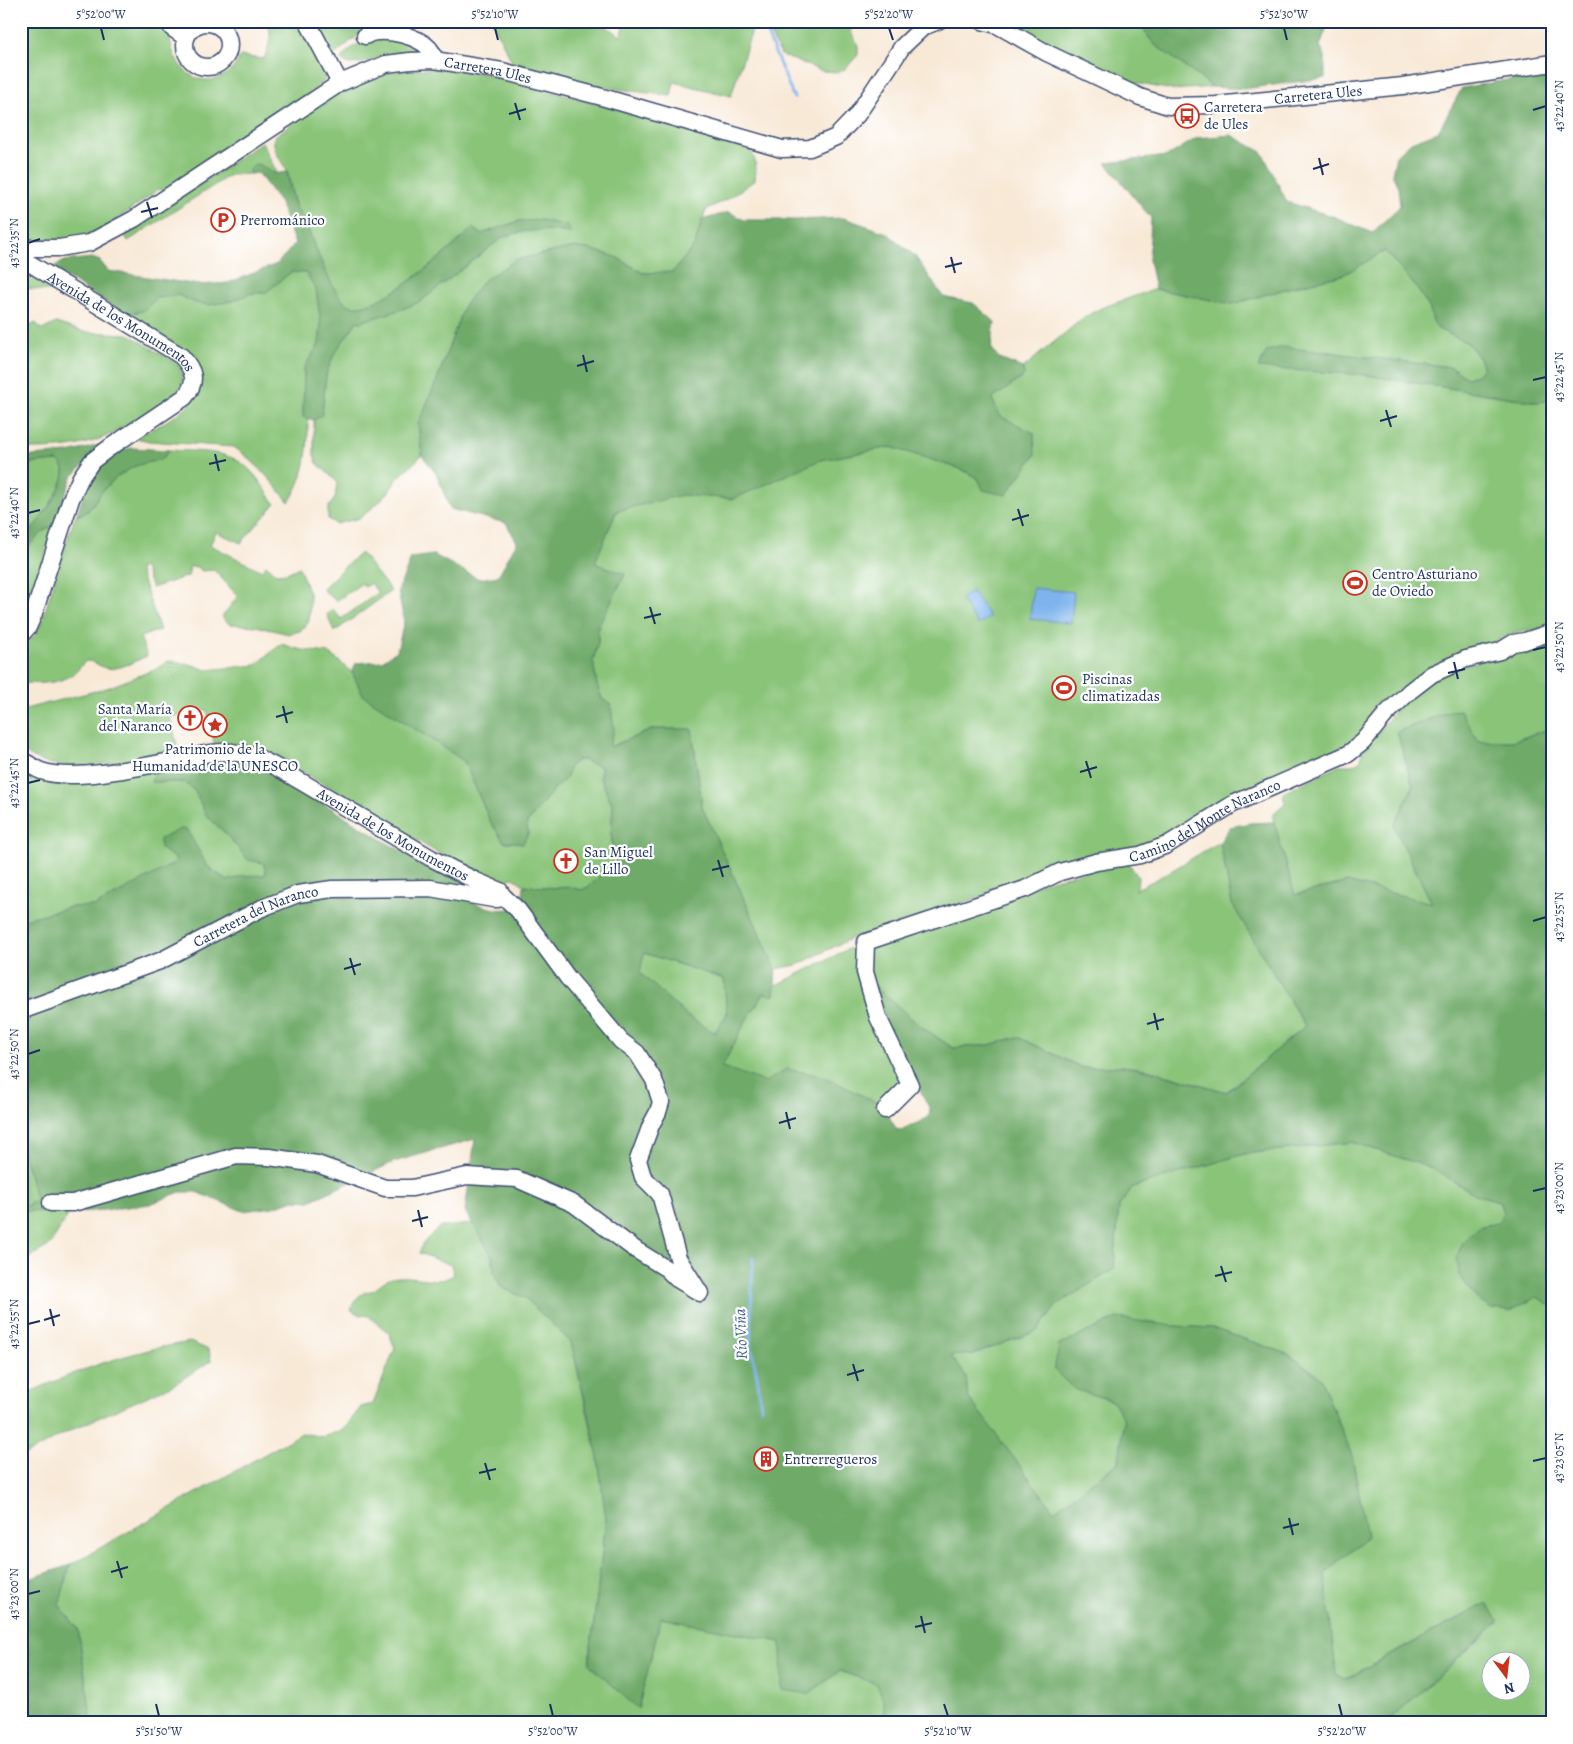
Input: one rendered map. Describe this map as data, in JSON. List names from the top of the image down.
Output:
{
  "streets": {
    "street": [
      "Carretera Ules",
      "Avenida de los Monumentos",
      "Camino del Monte Naranco",
      "Carretera del Naranco"
    ]
  },
  "crossings": [
    ["Avenida de los Monumentos", "Carretera del Naranco"]
  ],
  "water": ["Río Viña"],
  "places": {
    "bus stop": ["Carretera de Ules"],
    "parking": ["Prerrománico"],
    "sports": ["Centro Asturiano de Oviedo", "Piscinas climatizadas"],
    "church": ["Santa María del Naranco", "San Miguel de Lillo"],
    "place": ["Patrimonio de la Humanidad de la UNESCO"],
    "building": ["Entrerregueros"]
  },
  "north": "bottom",
  "coordinates": [
    "5°52'00\"W",
    "5°52'10\"W",
    "5°52'20\"W",
    "5°52'30\"W",
    "43°22'40\"N",
    "43°22'35\"N",
    "43°22'45\"N",
    "43°22'50\"N",
    "43°22'55\"N",
    "43°23'00\"N",
    "43°23'05\"N",
    "5°51'50\"W"
  ]
}
